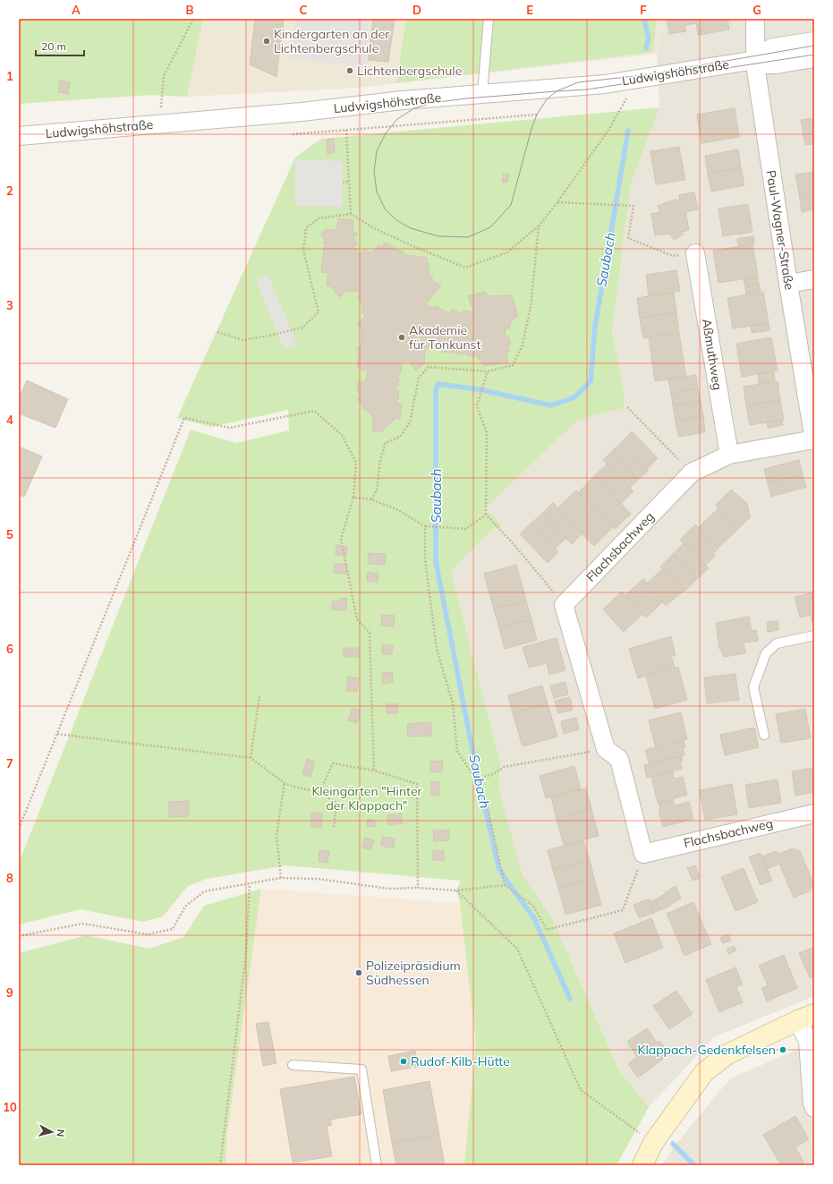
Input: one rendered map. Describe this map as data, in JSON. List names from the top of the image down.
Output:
{
  "streets": {
    "street": [
      "Ludwigshöhstraße",
      "Paul-Wagner-Straße",
      "Aßmuthweg",
      "Flachsbachweg"
    ]
  },
  "crossings": [
    ["Ludwigshöhstraße", "Paul-Wagner-Straße"],
    ["Paul-Wagner-Straße", "Flachsbachweg"],
    ["Aßmuthweg", "Flachsbachweg"]
  ],
  "water": ["Saubach"],
  "parks": ["Kleingärten \"Hinter der Klappach\""],
  "places": [
    "Kindergarten an der Lichtenbergschule",
    "Lichtenbergschule",
    "Akademie für Tonkunst",
    "Polizeipräsidium Südhessen",
    "Klappach-Gedenkfelsen",
    "Rudof-Kilb-Hütte"
  ],
  "scale_bar": "20 m",
  "north": "right",
  "grid": {
    "columns": [
      "A",
      "B",
      "C",
      "D",
      "E",
      "F",
      "G"
    ],
    "rows": [
      "1",
      "2",
      "3",
      "4",
      "5",
      "6",
      "7",
      "8",
      "9",
      "10"
    ]
  }
}
